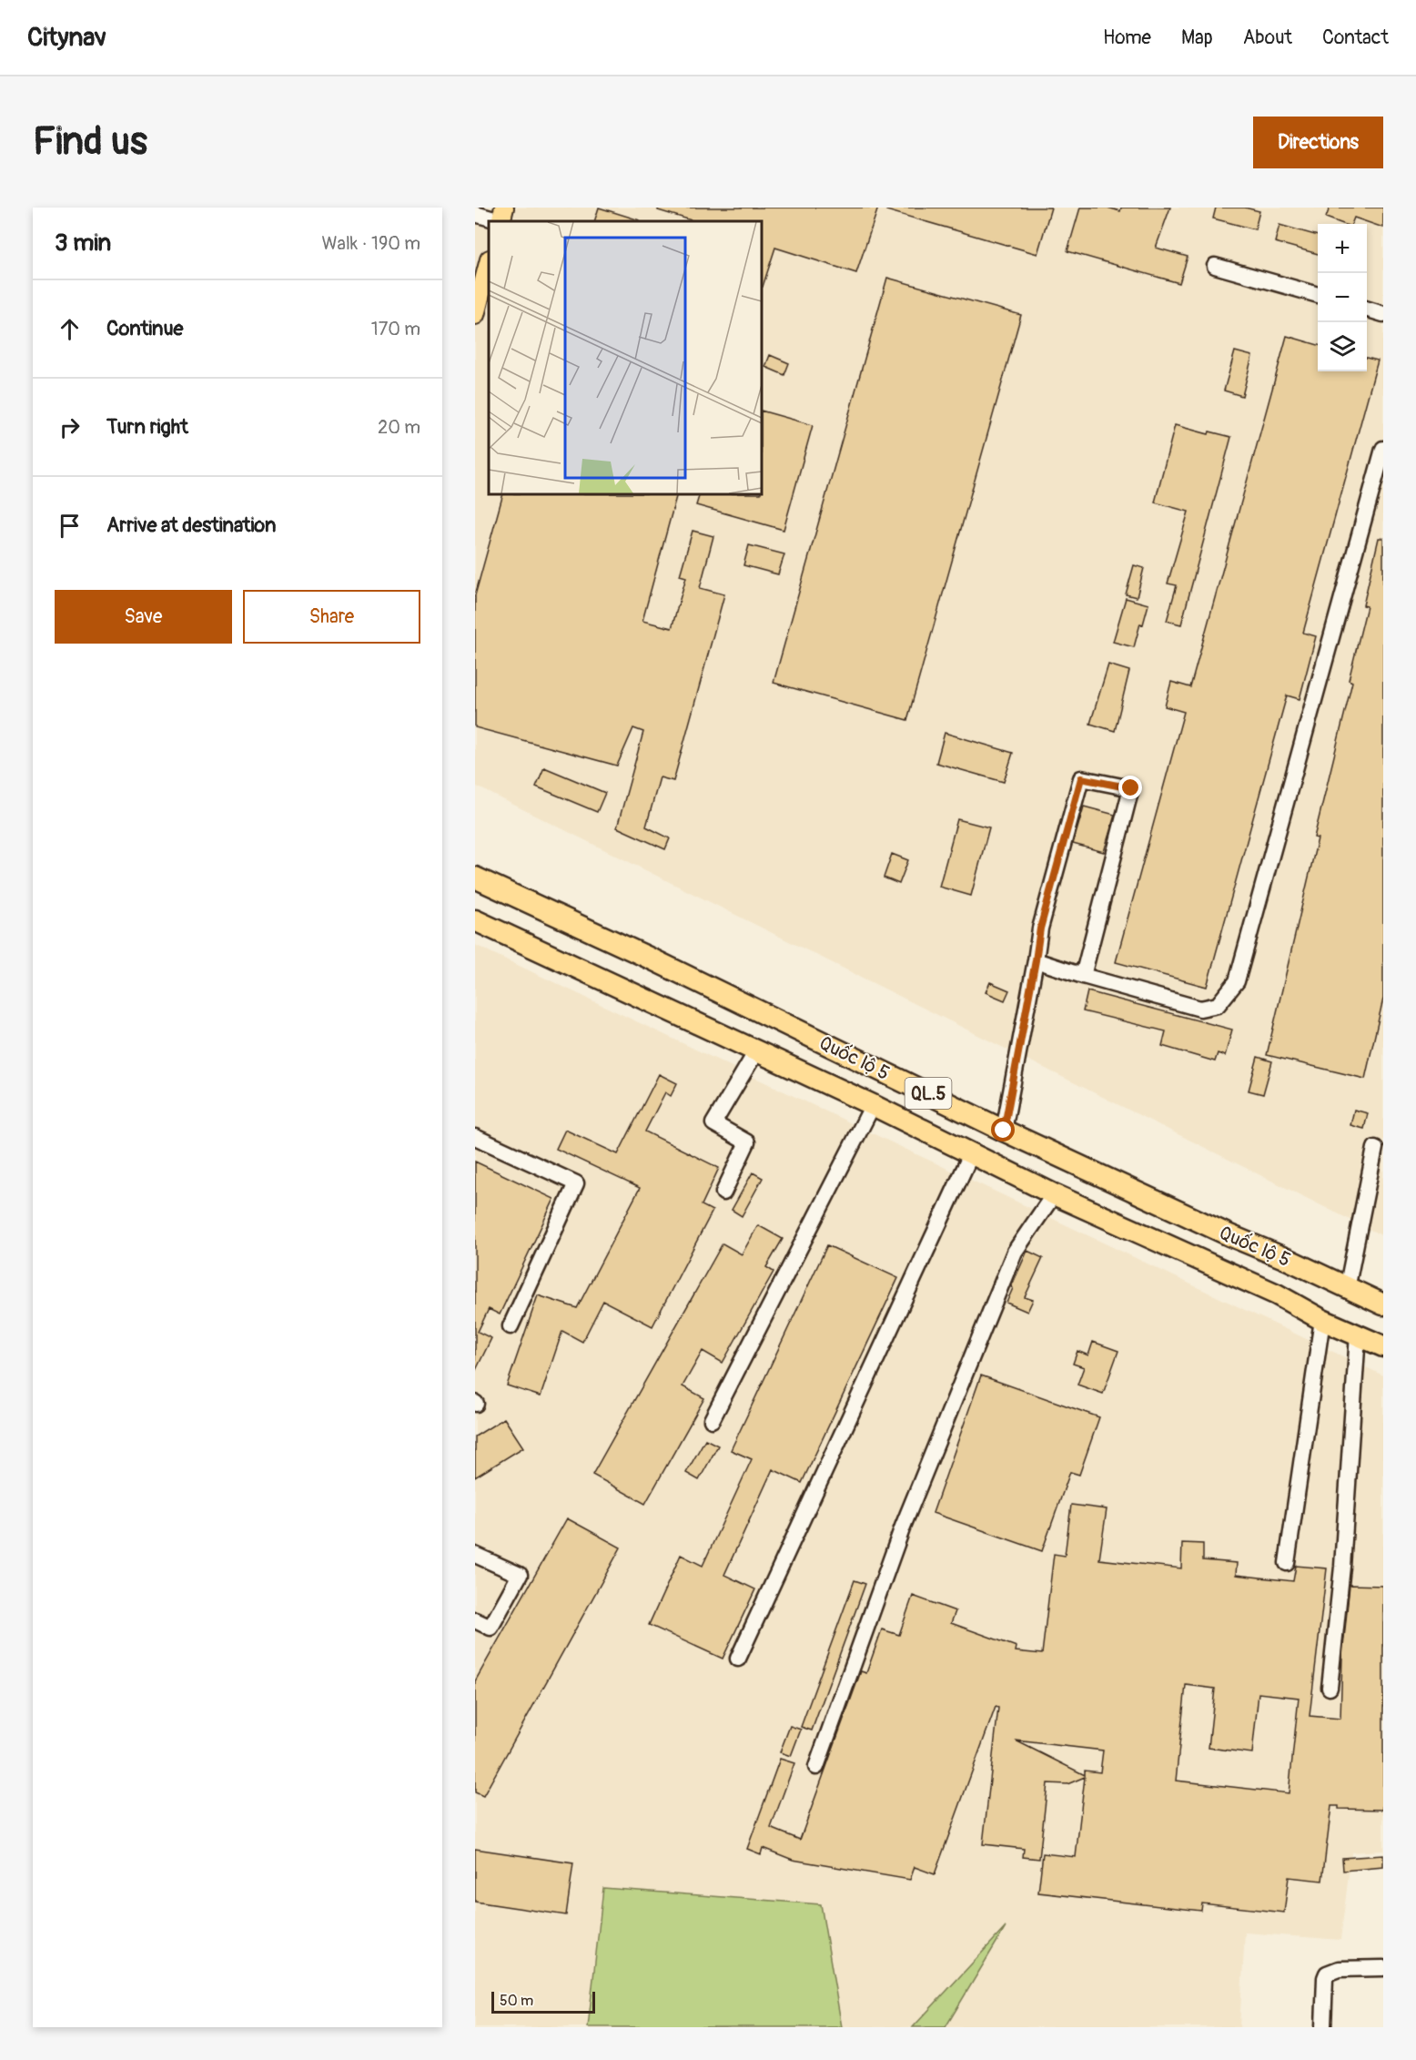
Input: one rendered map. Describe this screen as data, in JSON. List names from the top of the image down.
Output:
{
  "streets": {
    "highway": ["Quốc lộ 5", "QL.5"]
  },
  "scale_bar": "50 m",
  "page": {
    "header": "Citynav",
    "nav": [
      "Home",
      "Map",
      "About",
      "Contact"
    ],
    "buttons": [
      "Directions",
      ["Save", "Share"]
    ],
    "title": "Find us",
    "heading": ["3 min", "Walk · 190 m"],
    "map_buttons": ["+", "−"],
    "list": [
      ["Continue", "170 m"],
      ["Turn right", "20 m"],
      "Arrive at destination"
    ],
    "scale": "50 m"
  }
}
